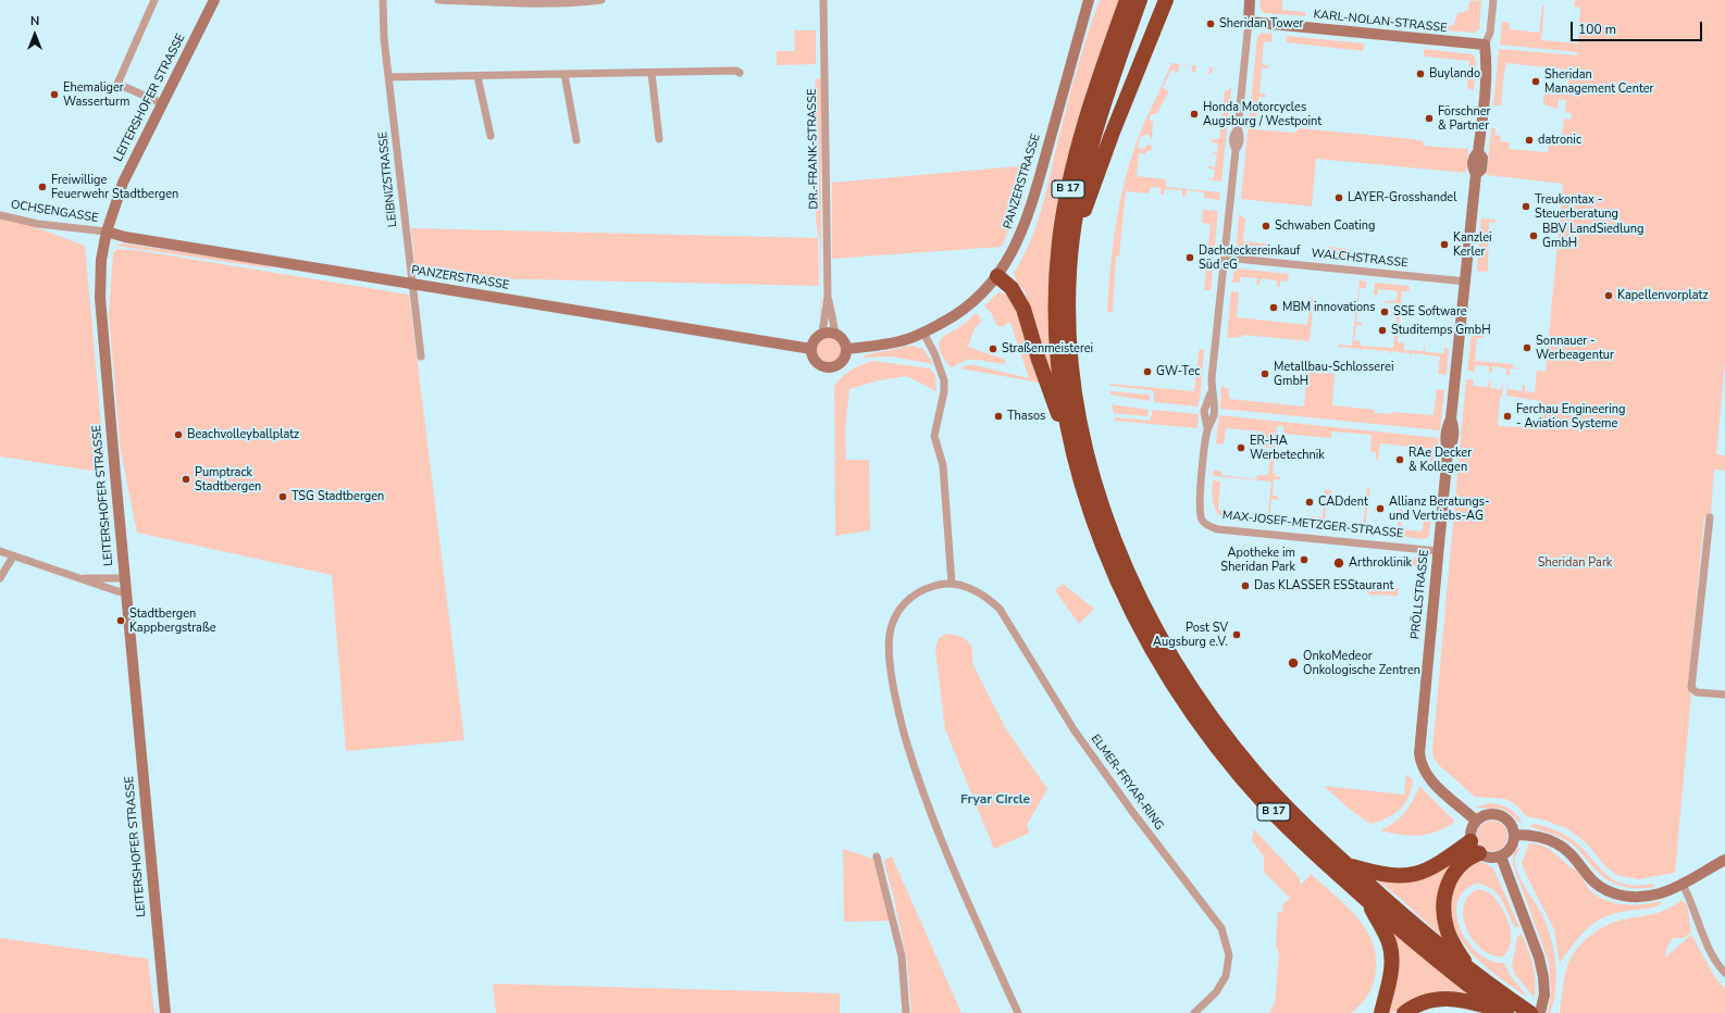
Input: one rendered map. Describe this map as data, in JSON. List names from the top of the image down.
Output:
{
  "streets": {
    "highway": ["B 17"],
    "street": [
      "KARL-NOLAN-STRASSE",
      "LEITERSHOFER STRASSE",
      "DR.-FRANK-STRASSE",
      "LEIBNIZSTRASSE",
      "PANZERSTRASSE",
      "OCHSENGASSE",
      "WALCHSTRASSE",
      "MAX-JOSEF-METZGER-STRASSE",
      "PRÖLLSTRASSE",
      "ELMER-FRYAR-RING"
    ]
  },
  "crossings": [
    ["KARL-NOLAN-STRASSE", "MAX-JOSEF-METZGER-STRASSE"],
    ["KARL-NOLAN-STRASSE", "PRÖLLSTRASSE"],
    ["LEITERSHOFER STRASSE", "PANZERSTRASSE"],
    ["LEITERSHOFER STRASSE", "OCHSENGASSE"],
    ["DR.-FRANK-STRASSE", "PANZERSTRASSE"],
    ["LEIBNIZSTRASSE", "PANZERSTRASSE"],
    ["PANZERSTRASSE", "OCHSENGASSE"],
    ["WALCHSTRASSE", "MAX-JOSEF-METZGER-STRASSE"],
    ["WALCHSTRASSE", "PRÖLLSTRASSE"],
    ["MAX-JOSEF-METZGER-STRASSE", "PRÖLLSTRASSE"]
  ],
  "districts": ["Fryar Circle"],
  "parks": ["Sheridan Park"],
  "places": [
    "Sheridan Tower",
    "Buylando",
    "Sheridan Management Center",
    "Ehemaliger Wasserturm",
    "Honda Motorcycles Augsburg / Westpoint",
    "Förschner & Partner",
    "datronic",
    "Freiwillige Feuerwehr Stadtbergen",
    "LAYER-Grosshandel",
    "Treukontax - Steuerberatung",
    "Schwaben Coating",
    "BBV LandSiedlung GmbH",
    "Kanzlei Kerler",
    "Dachdeckereinkauf Süd eG",
    "Kapellenvorplatz",
    "MBM innovations",
    "SSE Software",
    "Studitemps GmbH",
    "Sonnauer - Werbeagentur",
    "Straßenmeisterei",
    "GW-Tec",
    "Metallbau-Schlosserei GmbH",
    "Thasos",
    "Ferchau Engineering - Aviation Systeme",
    "Beachvolleyballplatz",
    "ER-HA Werbetechnik",
    "RAe Decker & Kollegen",
    "Pumptrack Stadtbergen",
    "TSG Stadtbergen",
    "CADdent",
    "Allianz Beratungs- und Vertriebs-AG",
    "Apotheke im Sheridan Park",
    "Arthroklinik",
    "Das KLASSER ESStaurant",
    "Stadtbergen Kappbergstraße",
    "Post SV Augsburg e.V.",
    "OnkoMedeor Onkologische Zentren"
  ],
  "scale_bar": "100 m",
  "north": "top"
}
